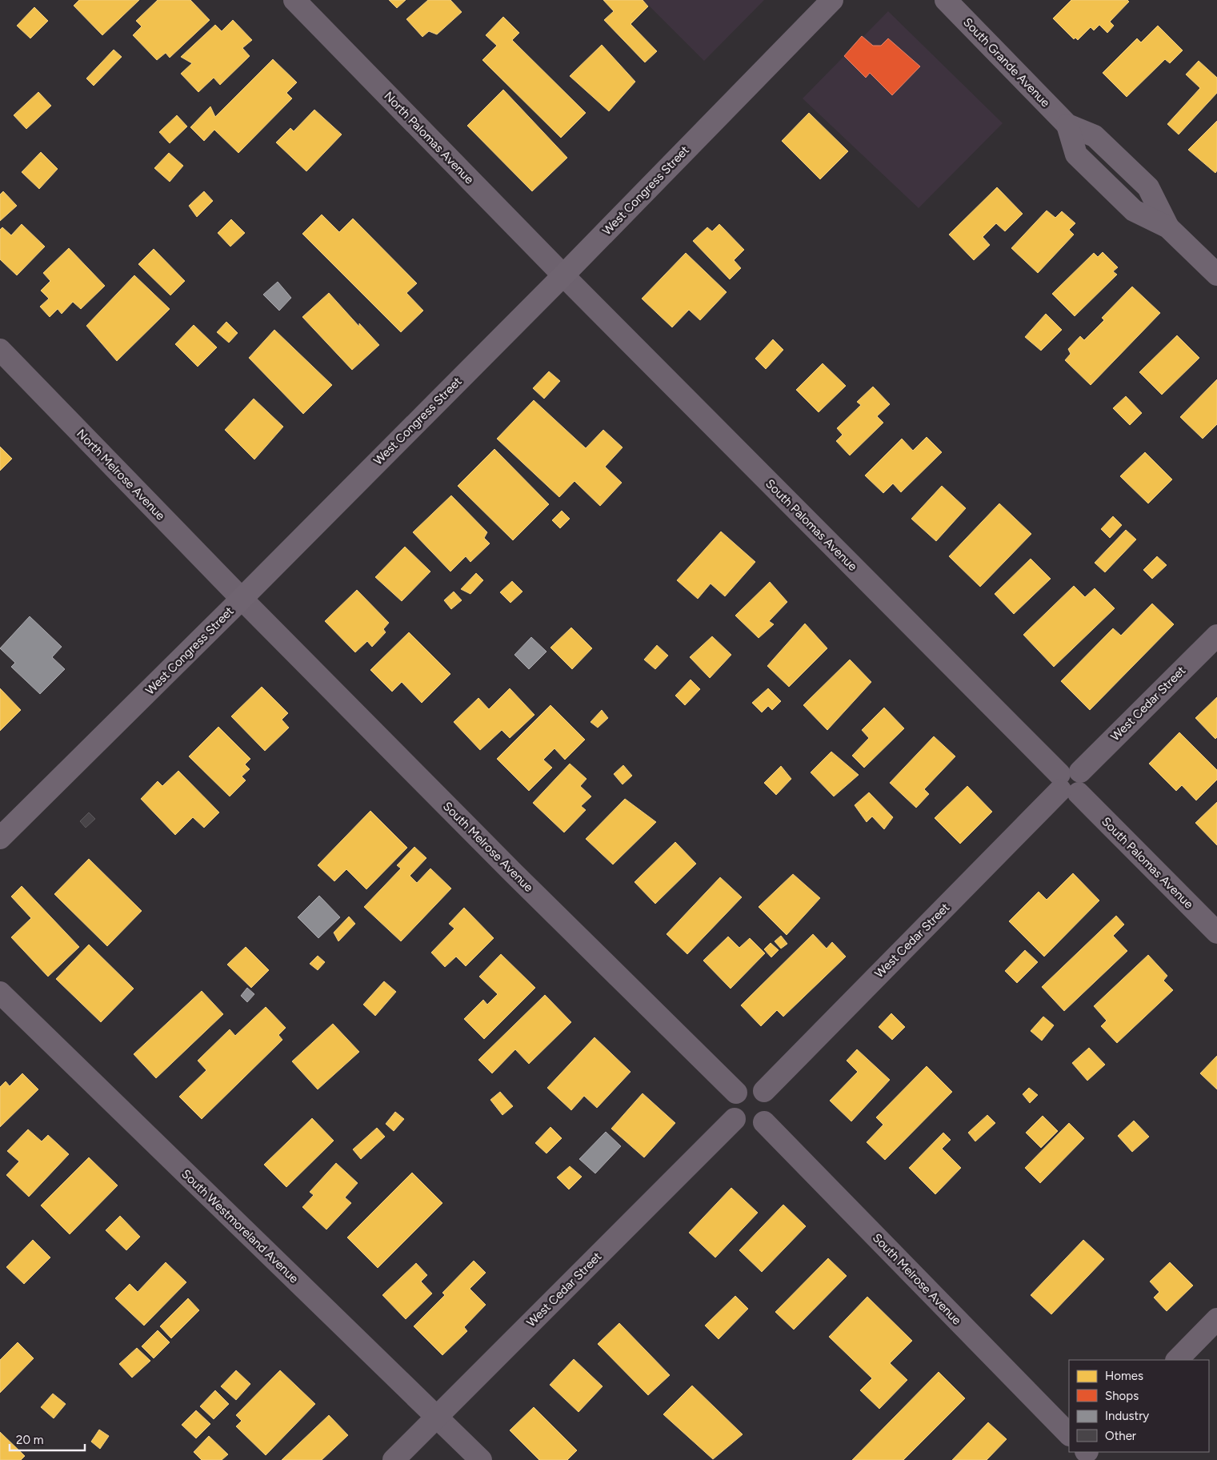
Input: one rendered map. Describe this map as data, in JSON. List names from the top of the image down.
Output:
{
  "streets": {
    "main road": ["South Grande Avenue", "West Congress Street"],
    "street": [
      "North Palomas Avenue",
      "North Melrose Avenue",
      "South Palomas Avenue",
      "West Cedar Street",
      "South Melrose Avenue",
      "South Westmoreland Avenue"
    ]
  },
  "crossings": [
    ["North Palomas Avenue", "West Congress Street"],
    ["North Palomas Avenue", "South Palomas Avenue"],
    ["West Congress Street", "North Melrose Avenue"],
    ["West Congress Street", "South Palomas Avenue"],
    ["West Congress Street", "South Melrose Avenue"],
    ["North Melrose Avenue", "South Melrose Avenue"],
    ["South Palomas Avenue", "West Cedar Street"],
    ["West Cedar Street", "South Melrose Avenue"],
    ["West Cedar Street", "South Westmoreland Avenue"]
  ],
  "legend": [
    "Homes",
    "Shops",
    "Industry",
    "Other"
  ],
  "scale_bar": "20 m"
}
